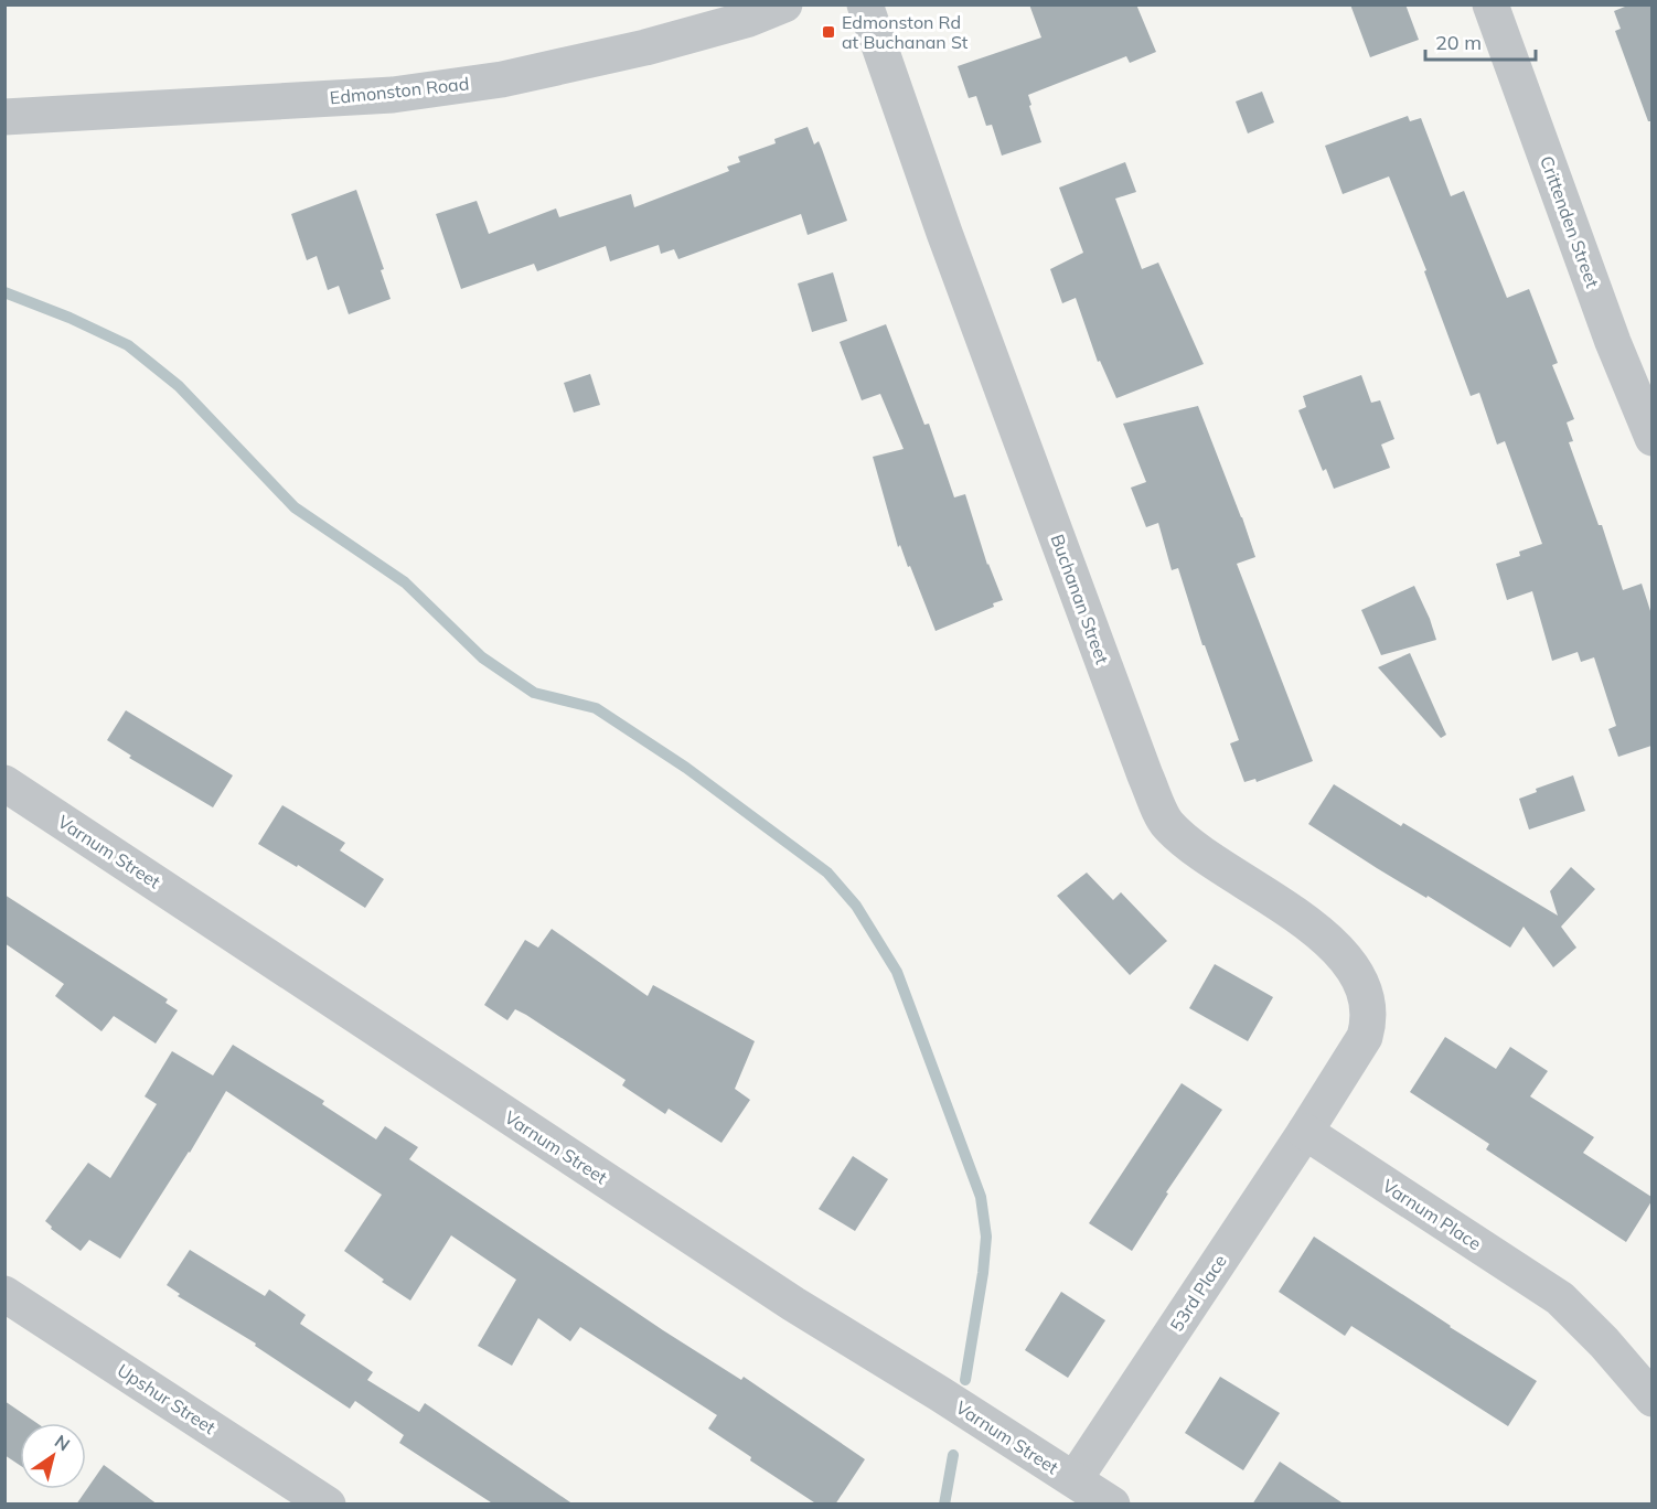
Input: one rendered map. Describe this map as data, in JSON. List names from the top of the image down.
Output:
{
  "streets": {
    "street": [
      "Edmonston Road",
      "Crittenden Street",
      "Buchanan Street",
      "Varnum Street",
      "Varnum Place",
      "53rd Place",
      "Upshur Street"
    ]
  },
  "crossings": [
    ["Buchanan Street", "Varnum Place"],
    ["Buchanan Street", "53rd Place"],
    ["Varnum Street", "53rd Place"],
    ["Varnum Place", "53rd Place"]
  ],
  "places": {
    "transit": ["Edmonston Rd at Buchanan St"]
  },
  "scale_bar": "20 m",
  "north": "top right"
}
